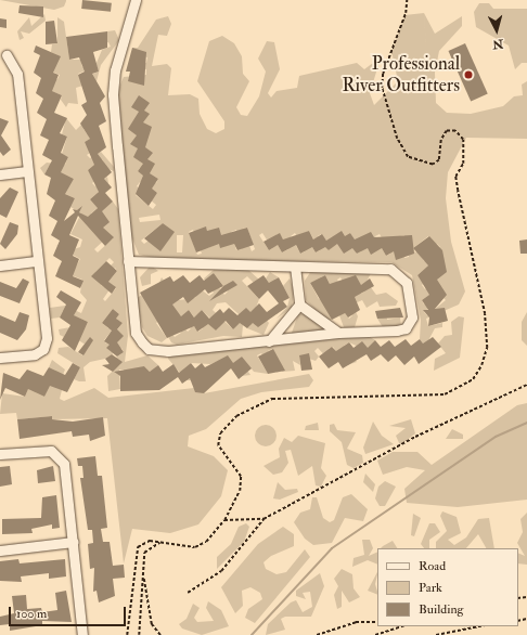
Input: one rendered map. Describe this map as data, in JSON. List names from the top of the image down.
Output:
{
  "places": ["Professional River Outfitters"],
  "legend": ["Road", "Park", "Building"],
  "scale_bar": "100 m",
  "north": "bottom"
}
